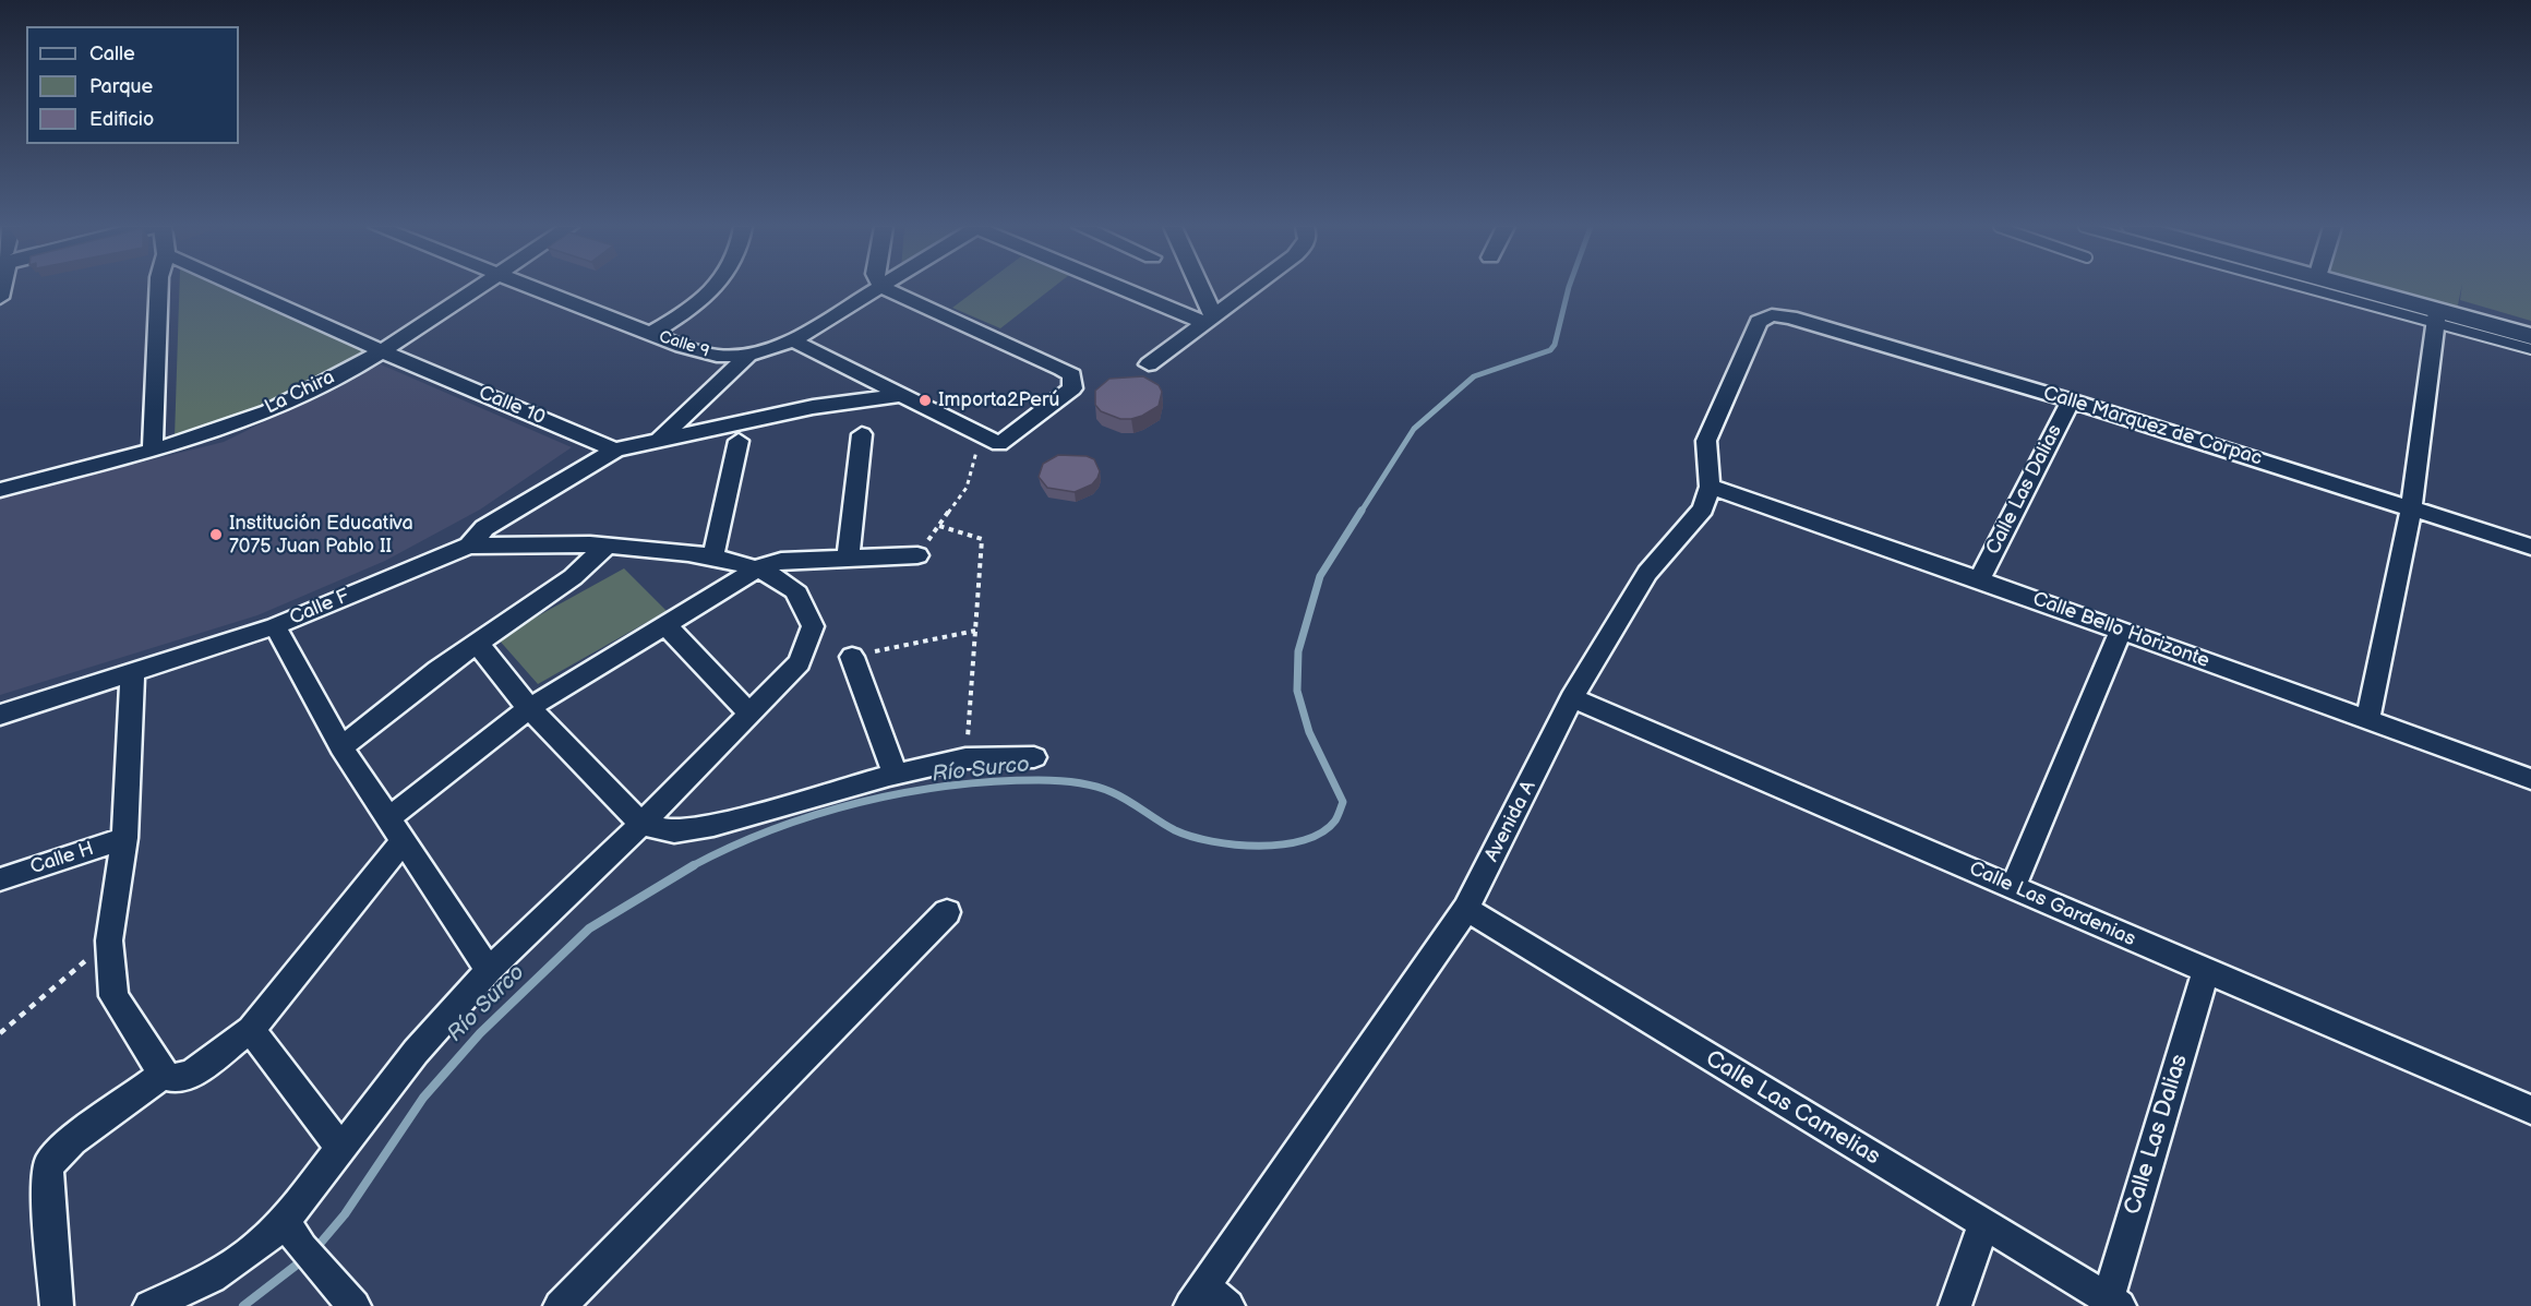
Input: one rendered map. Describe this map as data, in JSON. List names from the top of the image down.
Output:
{
  "streets": {
    "street": [
      "Calle 9",
      "La Chira",
      "Calle 10",
      "Calle Marquez de Corpac",
      "Calle Las Dalias",
      "Calle F",
      "Calle Bello Horizonte",
      "Avenida A",
      "Calle H",
      "Calle Las Gardenias",
      "Calle Las Camelias"
    ]
  },
  "crossings": [
    ["La Chira", "Calle 10"],
    ["Calle 10", "Calle F"],
    ["Calle Marquez de Corpac", "Calle Las Dalias"],
    ["Calle Marquez de Corpac", "Avenida A"],
    ["Calle Las Dalias", "Calle Bello Horizonte"],
    ["Calle Las Dalias", "Calle Las Gardenias"],
    ["Calle Las Dalias", "Calle Las Camelias"],
    ["Calle Bello Horizonte", "Avenida A"],
    ["Avenida A", "Calle Las Gardenias"],
    ["Avenida A", "Calle Las Camelias"]
  ],
  "water": ["Río Surco"],
  "places": ["Importa2Perú", "Institución Educativa 7075 Juan Pablo II"],
  "legend": ["Calle", "Parque", "Edificio"]
}
